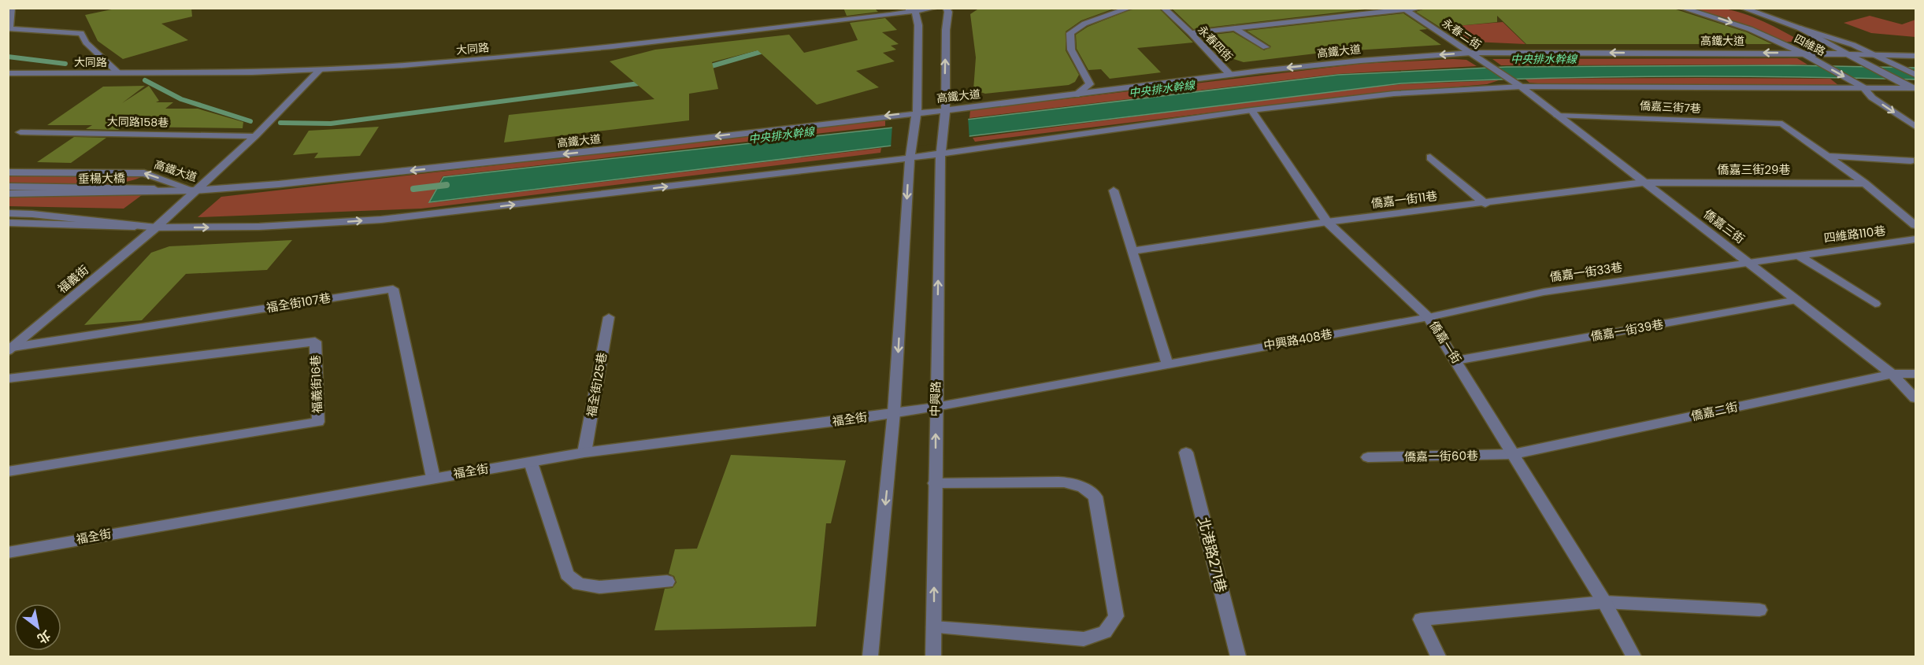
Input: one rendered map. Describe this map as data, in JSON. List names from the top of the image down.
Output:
{
  "streets": {
    "street": [
      "永春二街",
      "高鐵大道",
      "永春四街",
      "四維路",
      "大同路",
      "僑嘉三街7巷",
      "大同路158巷",
      "僑嘉三街29巷",
      "垂楊大橋",
      "僑嘉一街11巷",
      "僑嘉三街",
      "四維路110巷",
      "僑嘉一街33巷",
      "福義街",
      "福全街107巷",
      "僑嘉一街39巷",
      "中興路408巷",
      "僑嘉一街",
      "福義街16巷",
      "福全街125巷",
      "中興路",
      "僑嘉二街",
      "福全街",
      "僑嘉一街60巷",
      "北港路271巷"
    ]
  },
  "crossings": [
    ["永春二街", "高鐵大道"],
    ["永春二街", "僑嘉三街"],
    ["高鐵大道", "永春四街"],
    ["高鐵大道", "四維路"],
    ["高鐵大道", "垂楊大橋"],
    ["高鐵大道", "中興路"],
    ["僑嘉三街7巷", "僑嘉三街"],
    ["僑嘉三街29巷", "僑嘉一街11巷"],
    ["僑嘉三街29巷", "僑嘉三街"],
    ["僑嘉一街11巷", "僑嘉三街"],
    ["僑嘉一街11巷", "僑嘉一街"],
    ["僑嘉三街", "四維路110巷"],
    ["僑嘉三街", "僑嘉一街33巷"],
    ["僑嘉三街", "僑嘉一街39巷"],
    ["僑嘉三街", "僑嘉二街"],
    ["四維路110巷", "僑嘉一街33巷"],
    ["僑嘉一街33巷", "中興路408巷"],
    ["僑嘉一街33巷", "僑嘉一街"],
    ["福義街", "福全街107巷"],
    ["福全街107巷", "福全街"],
    ["僑嘉一街39巷", "僑嘉一街"],
    ["中興路408巷", "僑嘉一街"],
    ["中興路408巷", "中興路"],
    ["中興路408巷", "福全街"],
    ["僑嘉一街", "僑嘉二街"],
    ["僑嘉一街", "僑嘉一街60巷"],
    ["福全街125巷", "福全街"],
    ["中興路", "福全街"],
    ["僑嘉二街", "僑嘉一街60巷"]
  ],
  "water": ["中央排水幹線"],
  "north": "bottom right"
}
